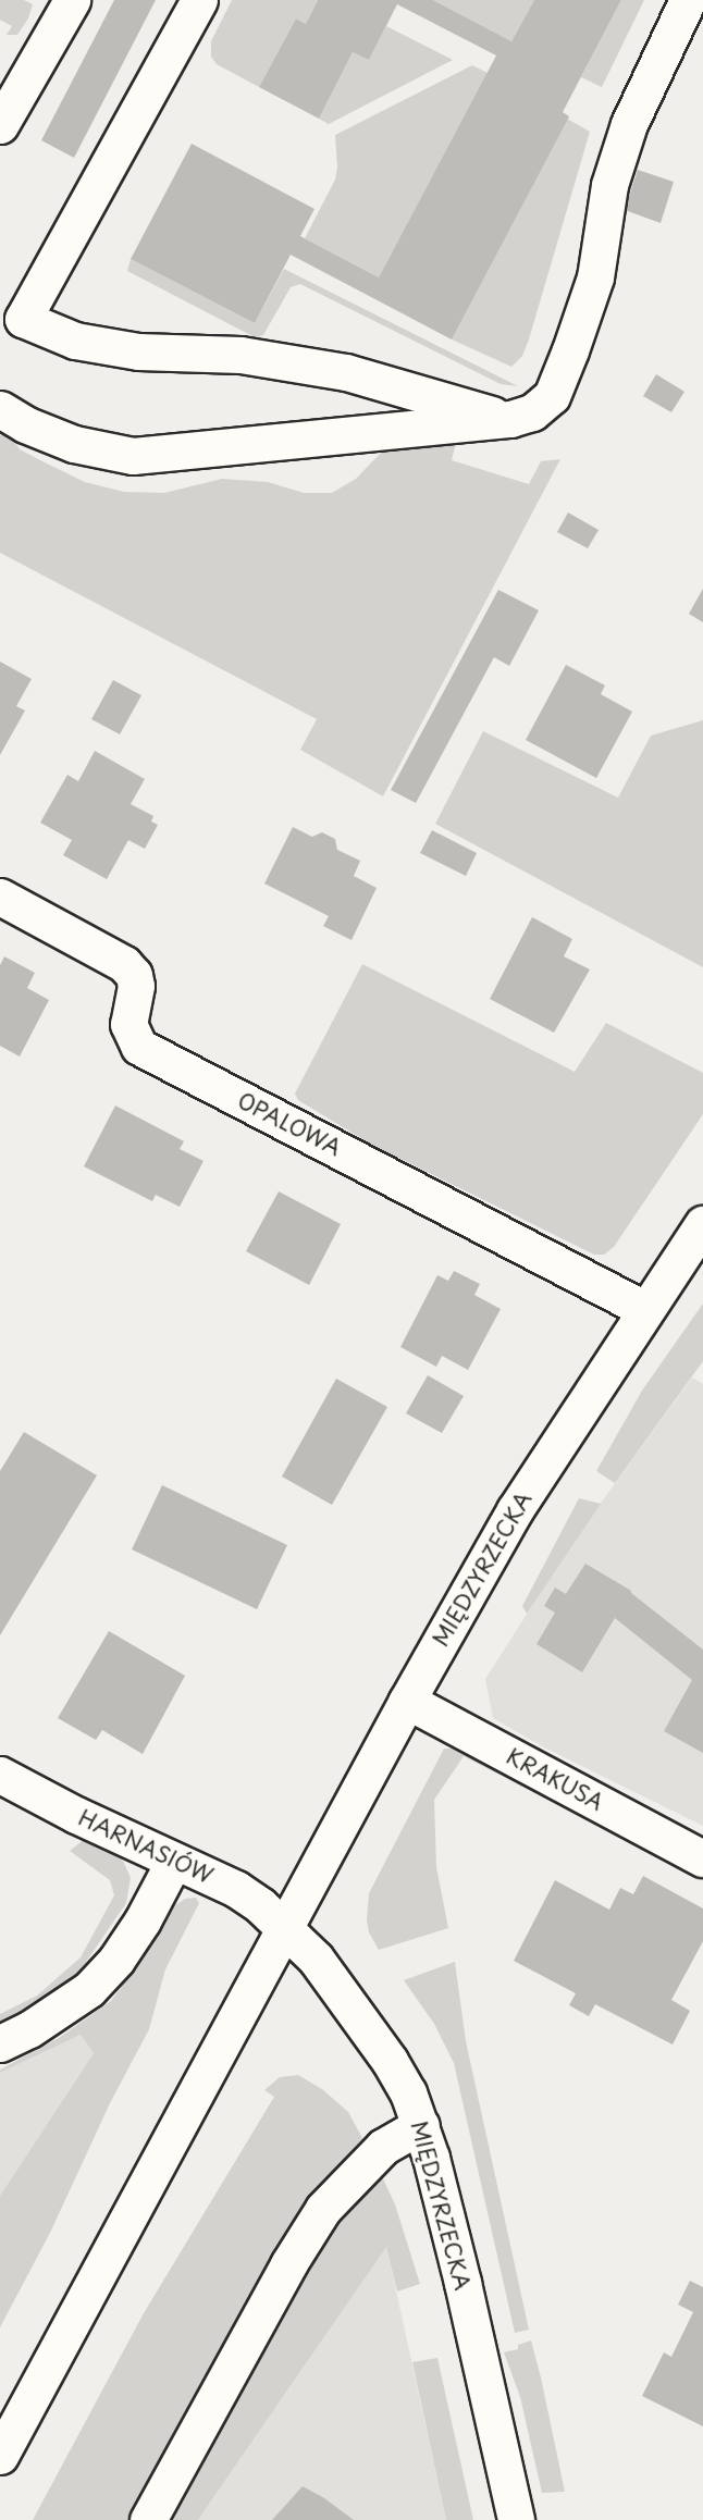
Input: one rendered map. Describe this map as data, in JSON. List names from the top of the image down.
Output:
{
  "streets": {
    "street": [
      "OPALOWA",
      "MIĘDZYRZECKA",
      "KRAKUSA",
      "HARNASIÓW"
    ]
  },
  "crossings": [
    ["OPALOWA", "MIĘDZYRZECKA"],
    ["MIĘDZYRZECKA", "KRAKUSA"],
    ["MIĘDZYRZECKA", "HARNASIÓW"]
  ]
}
